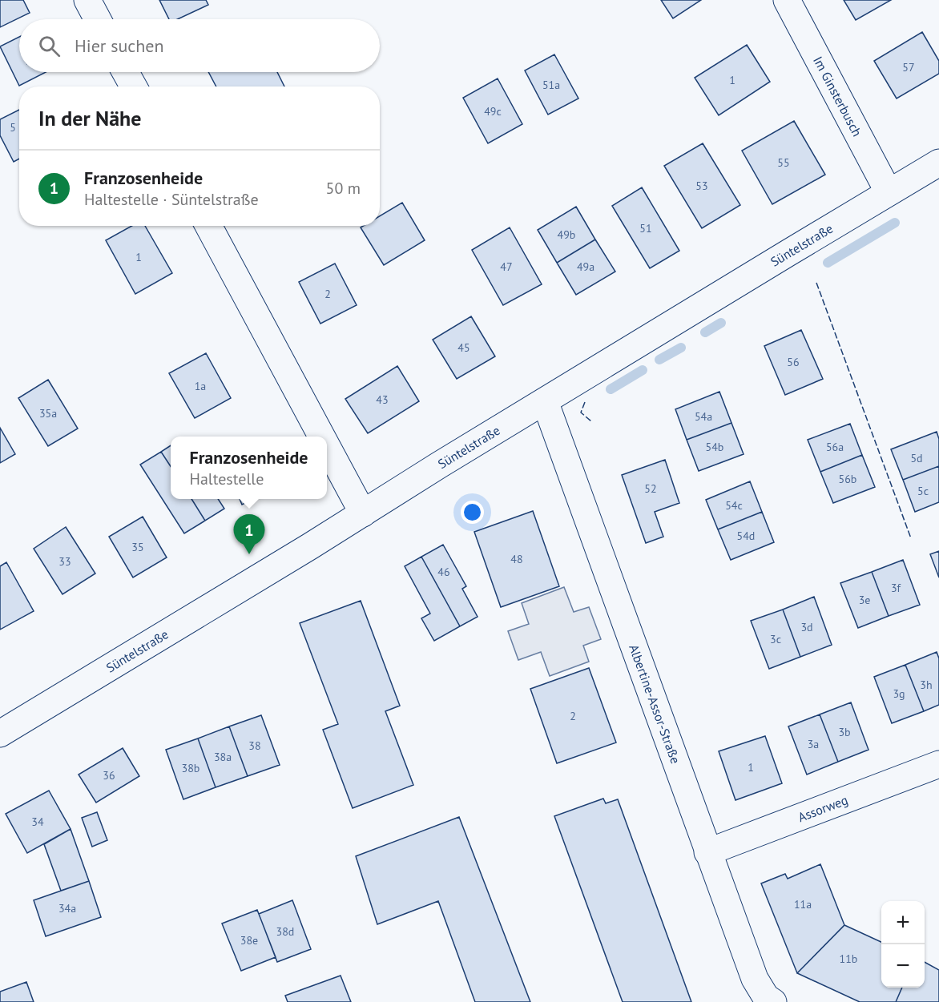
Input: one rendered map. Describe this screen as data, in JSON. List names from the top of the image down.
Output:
{
  "streets": {
    "street": [
      "Im Ginsterbusch",
      "Süntelstraße",
      "Albertine-Assor-Straße",
      "Assorweg"
    ]
  },
  "crossings": [
    ["Im Ginsterbusch", "Süntelstraße"],
    ["Süntelstraße", "Albertine-Assor-Straße"],
    ["Albertine-Assor-Straße", "Assorweg"]
  ],
  "house_numbers": [
    "57",
    "1",
    "51a",
    "49c",
    "5",
    "55",
    "53",
    "51",
    "49b",
    "1",
    "47",
    "49a",
    "2",
    "45",
    "56",
    "1a",
    "43",
    "35a",
    "54a",
    "54b",
    "56a",
    "5d",
    "56b",
    "52",
    "5c",
    "54c",
    "54d",
    "35",
    "48",
    "33",
    "46",
    "3f",
    "3e",
    "3d",
    "3c",
    "3h",
    "3g",
    "2",
    "3b",
    "3a",
    "38",
    "38a",
    "1",
    "38b",
    "36",
    "34",
    "11a",
    "34a",
    "38d",
    "38e",
    "11b"
  ],
  "page": {
    "search": "Hier suchen",
    "heading": "In der Nähe",
    "list": [
      {
        "mark": "1",
        "name": "Franzosenheide",
        "note": "Haltestelle · Süntelstraße",
        "value": "50 m"
      }
    ],
    "popup": ["Franzosenheide", "Haltestelle"],
    "pins": "1",
    "map_buttons": ["+", "−"]
  }
}
